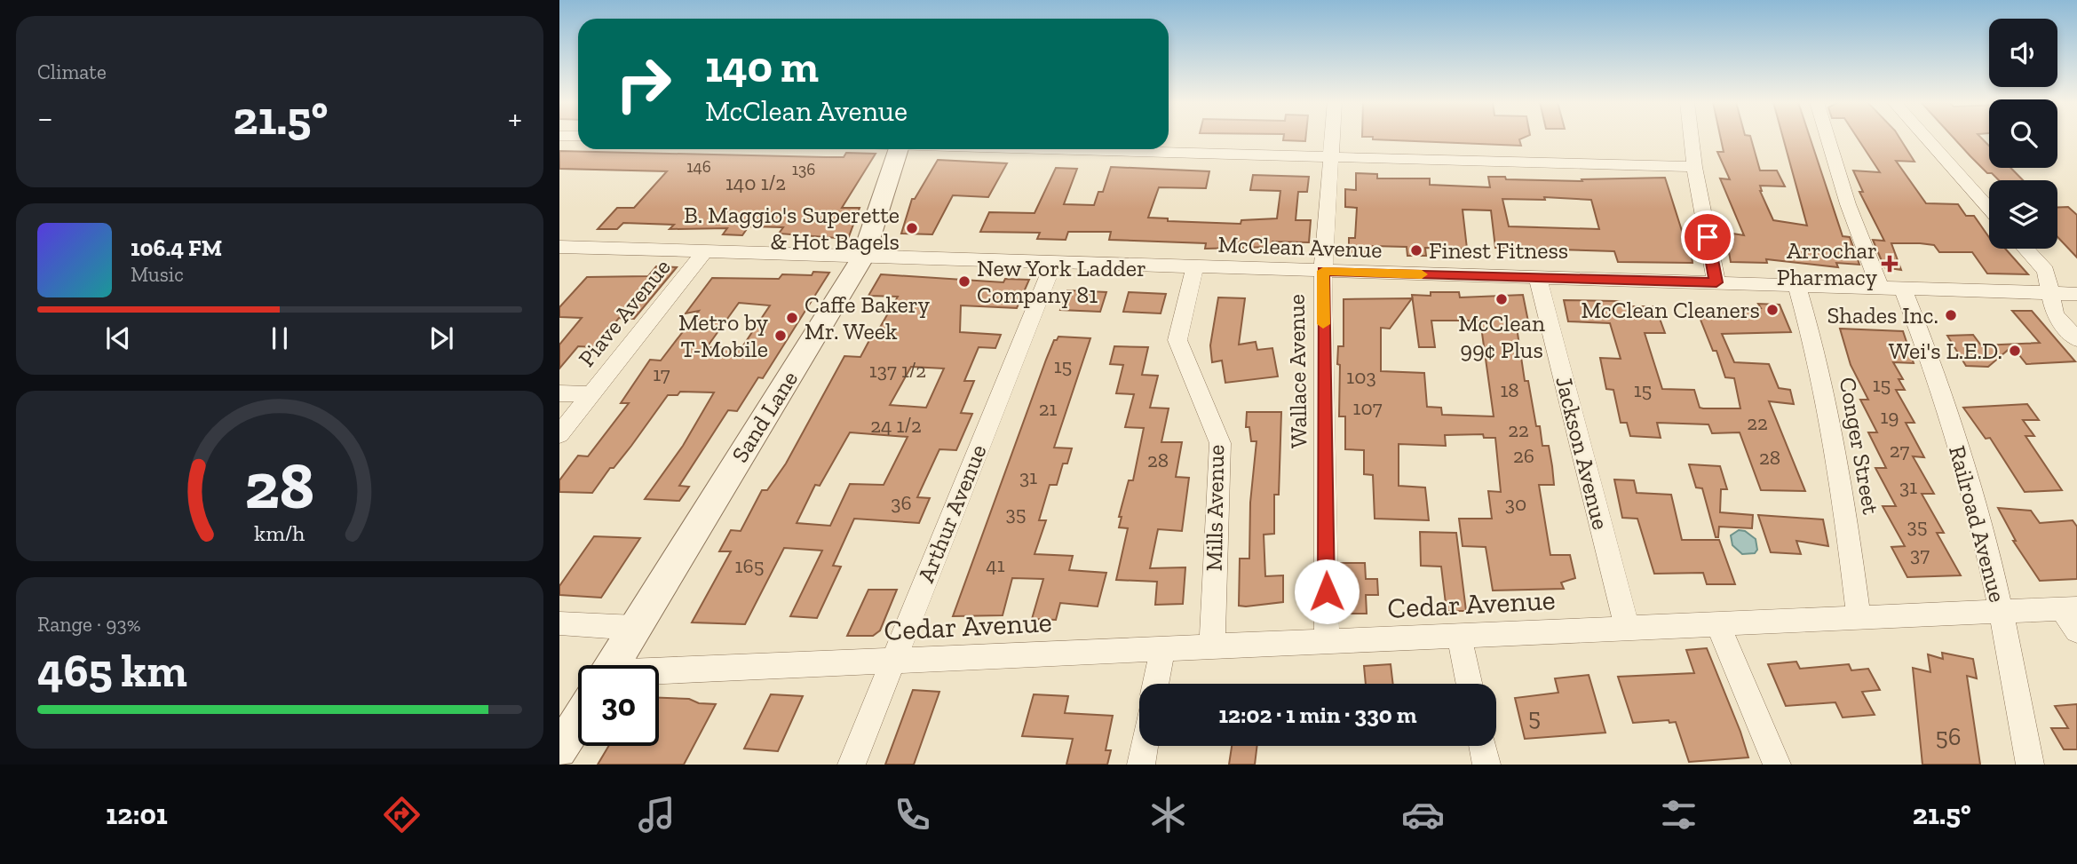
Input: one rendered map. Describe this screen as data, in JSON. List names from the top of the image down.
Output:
{
  "streets": {
    "street": [
      "McClean Avenue",
      "Piave Avenue",
      "Wallace Avenue",
      "Sand Lane",
      "Conger Street",
      "Jackson Avenue",
      "Mills Avenue",
      "Arthur Avenue",
      "Railroad Avenue",
      "Cedar Avenue"
    ]
  },
  "crossings": [
    ["McClean Avenue", "Piave Avenue"],
    ["McClean Avenue", "Wallace Avenue"],
    ["McClean Avenue", "Sand Lane"],
    ["McClean Avenue", "Conger Street"],
    ["McClean Avenue", "Jackson Avenue"],
    ["McClean Avenue", "Mills Avenue"],
    ["McClean Avenue", "Arthur Avenue"],
    ["McClean Avenue", "Railroad Avenue"],
    ["Wallace Avenue", "Cedar Avenue"],
    ["Conger Street", "Cedar Avenue"],
    ["Jackson Avenue", "Cedar Avenue"],
    ["Mills Avenue", "Cedar Avenue"],
    ["Arthur Avenue", "Cedar Avenue"],
    ["Railroad Avenue", "Cedar Avenue"]
  ],
  "places": {
    "other": [
      "B. Maggio's Superette & Hot Bagels",
      "Finest Fitness",
      "New York Ladder Company 81",
      "McClean 99¢ Plus",
      "McClean Cleaners",
      "Shades Inc.",
      "Caffe Bakery Mr. Week",
      "Metro by T-Mobile",
      "Wei's L.E.D."
    ],
    "health": ["Arrochar Pharmacy"]
  },
  "house_numbers": [
    "146",
    "136",
    "140 1/2",
    "15",
    "137 1/2",
    "17",
    "103",
    "15",
    "18",
    "15",
    "107",
    "21",
    "19",
    "22",
    "24 1/2",
    "22",
    "27",
    "26",
    "28",
    "28",
    "31",
    "31",
    "36",
    "30",
    "35",
    "35",
    "37",
    "41",
    "165",
    "5",
    "56"
  ],
  "page": {
    "tile": [
      "Climate",
      ["Range · 93%", "465 km"]
    ],
    "turn": ["140 m", "McClean Avenue"],
    "heat": ["−", "21.5°", "+"],
    "song": ["106.4 FM", "Music"],
    "limit": "30",
    "trip": "12:02 · 1 min · 330 m",
    "tabs": ["12:01", "21.5°"],
    "gauge": ["28", "km/h"]
  }
}
